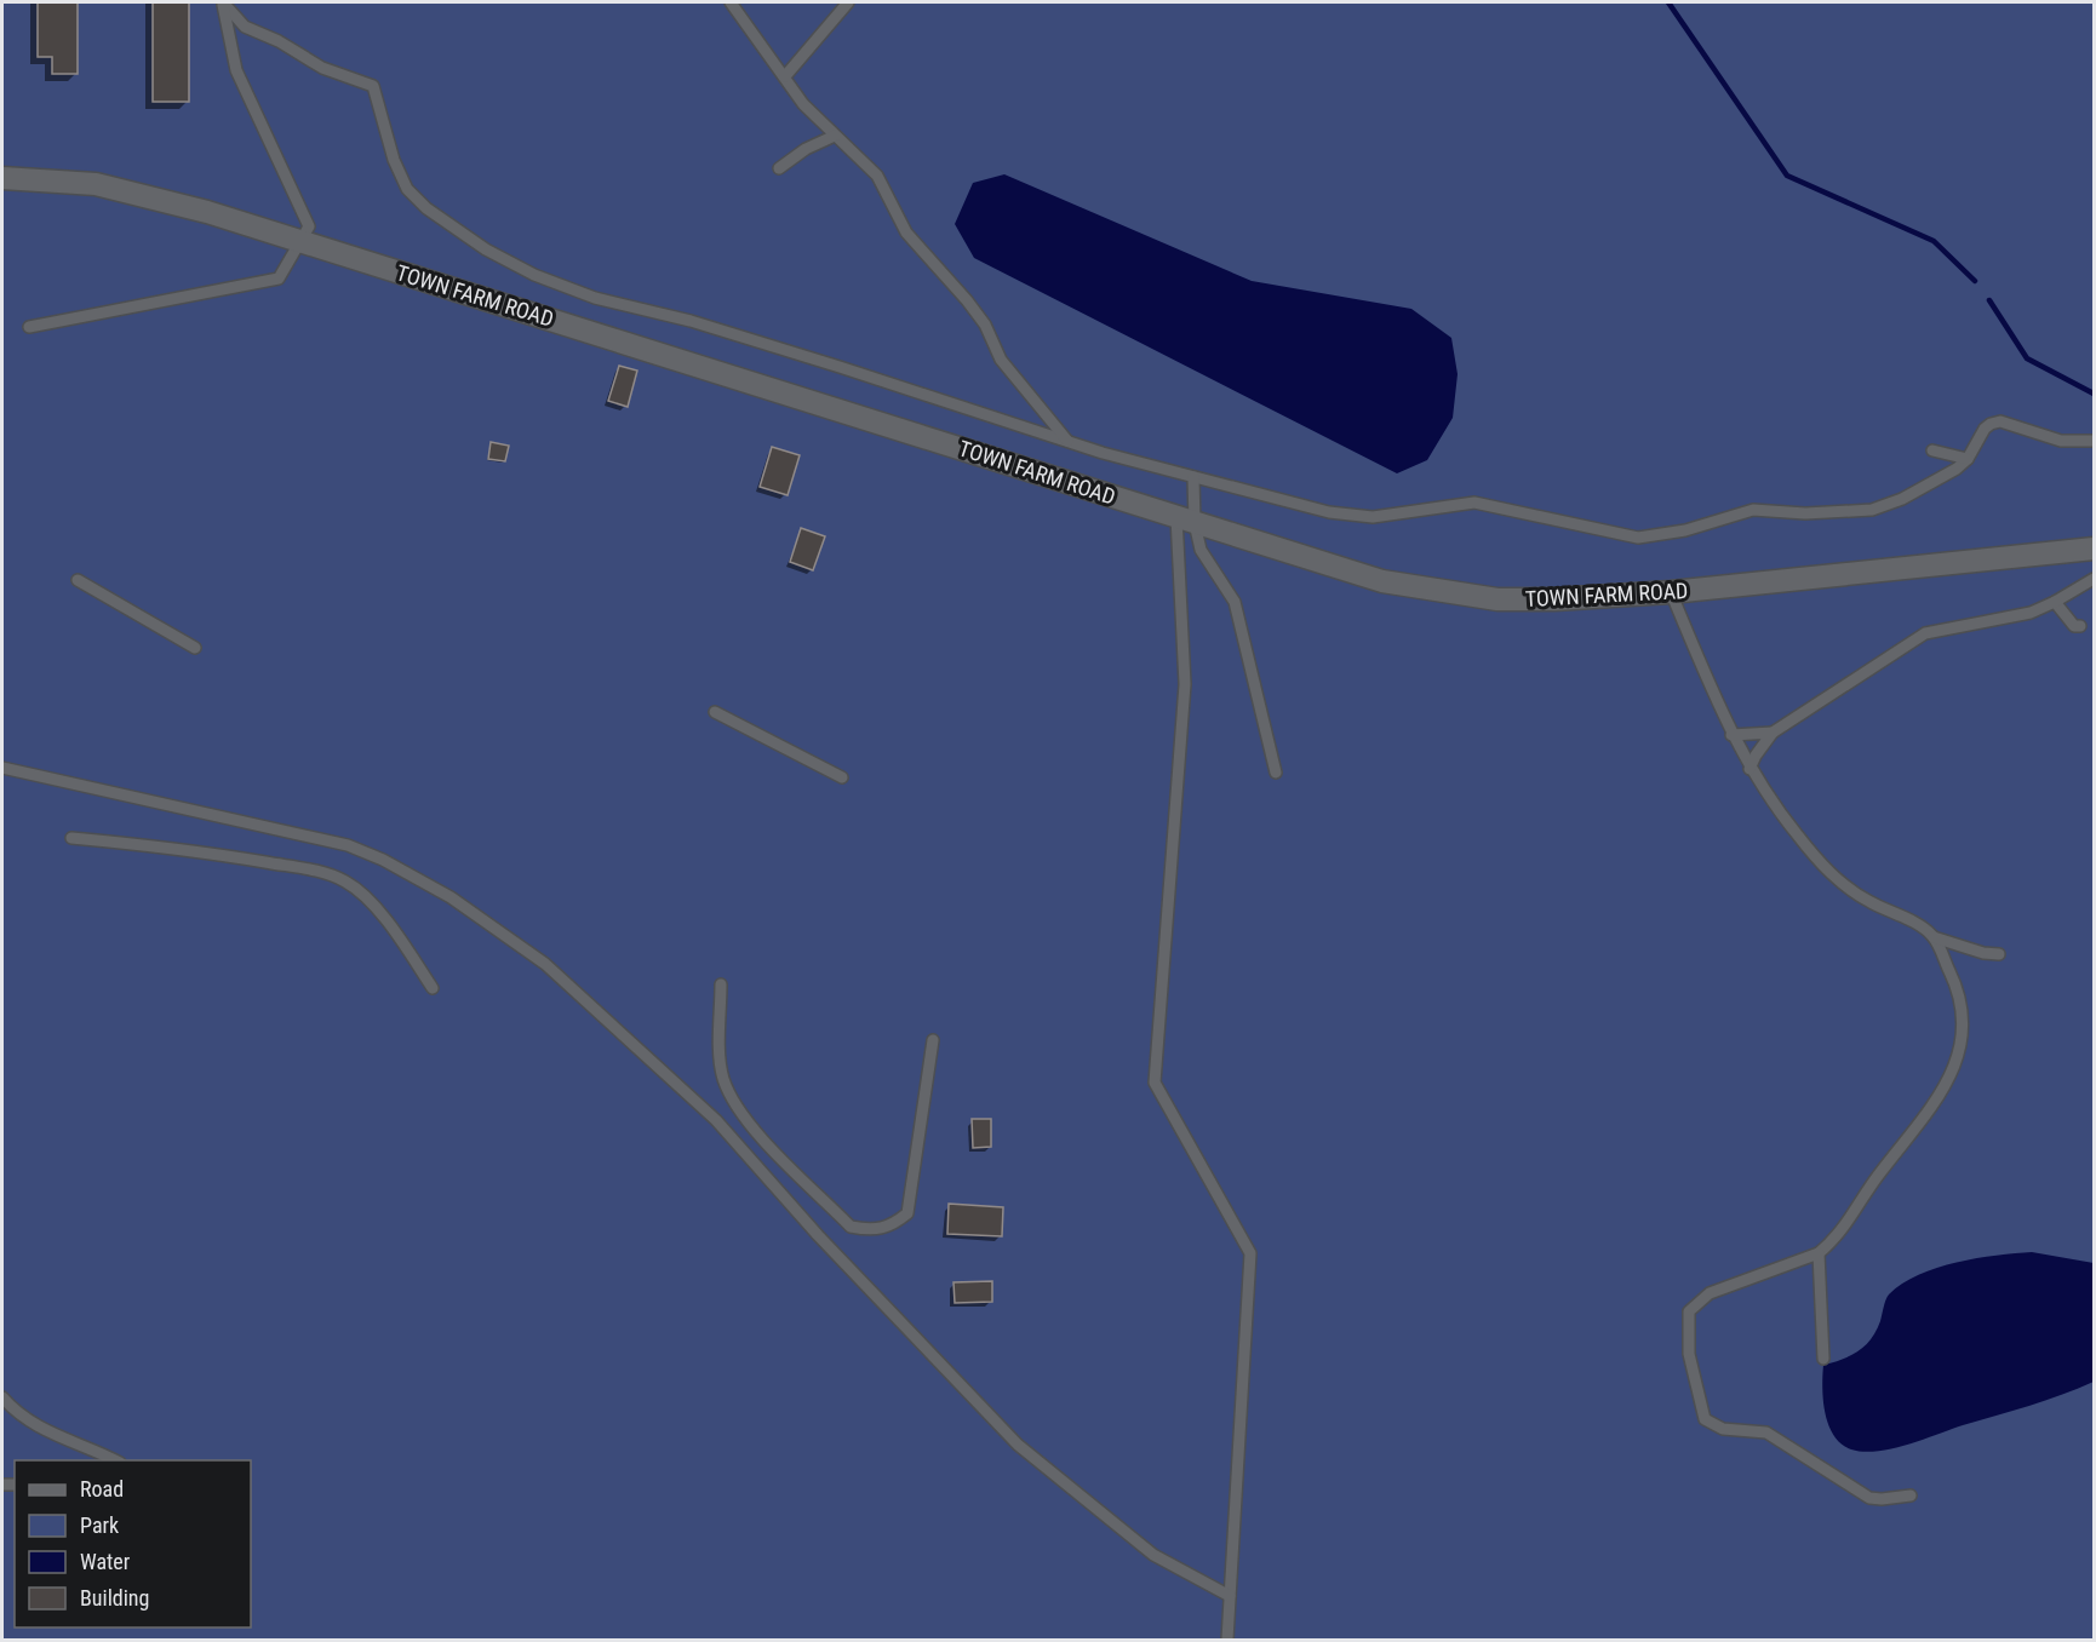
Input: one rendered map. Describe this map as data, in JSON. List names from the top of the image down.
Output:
{
  "streets": {
    "street": ["TOWN FARM ROAD"]
  },
  "legend": [
    "Road",
    "Park",
    "Water",
    "Building"
  ]
}
